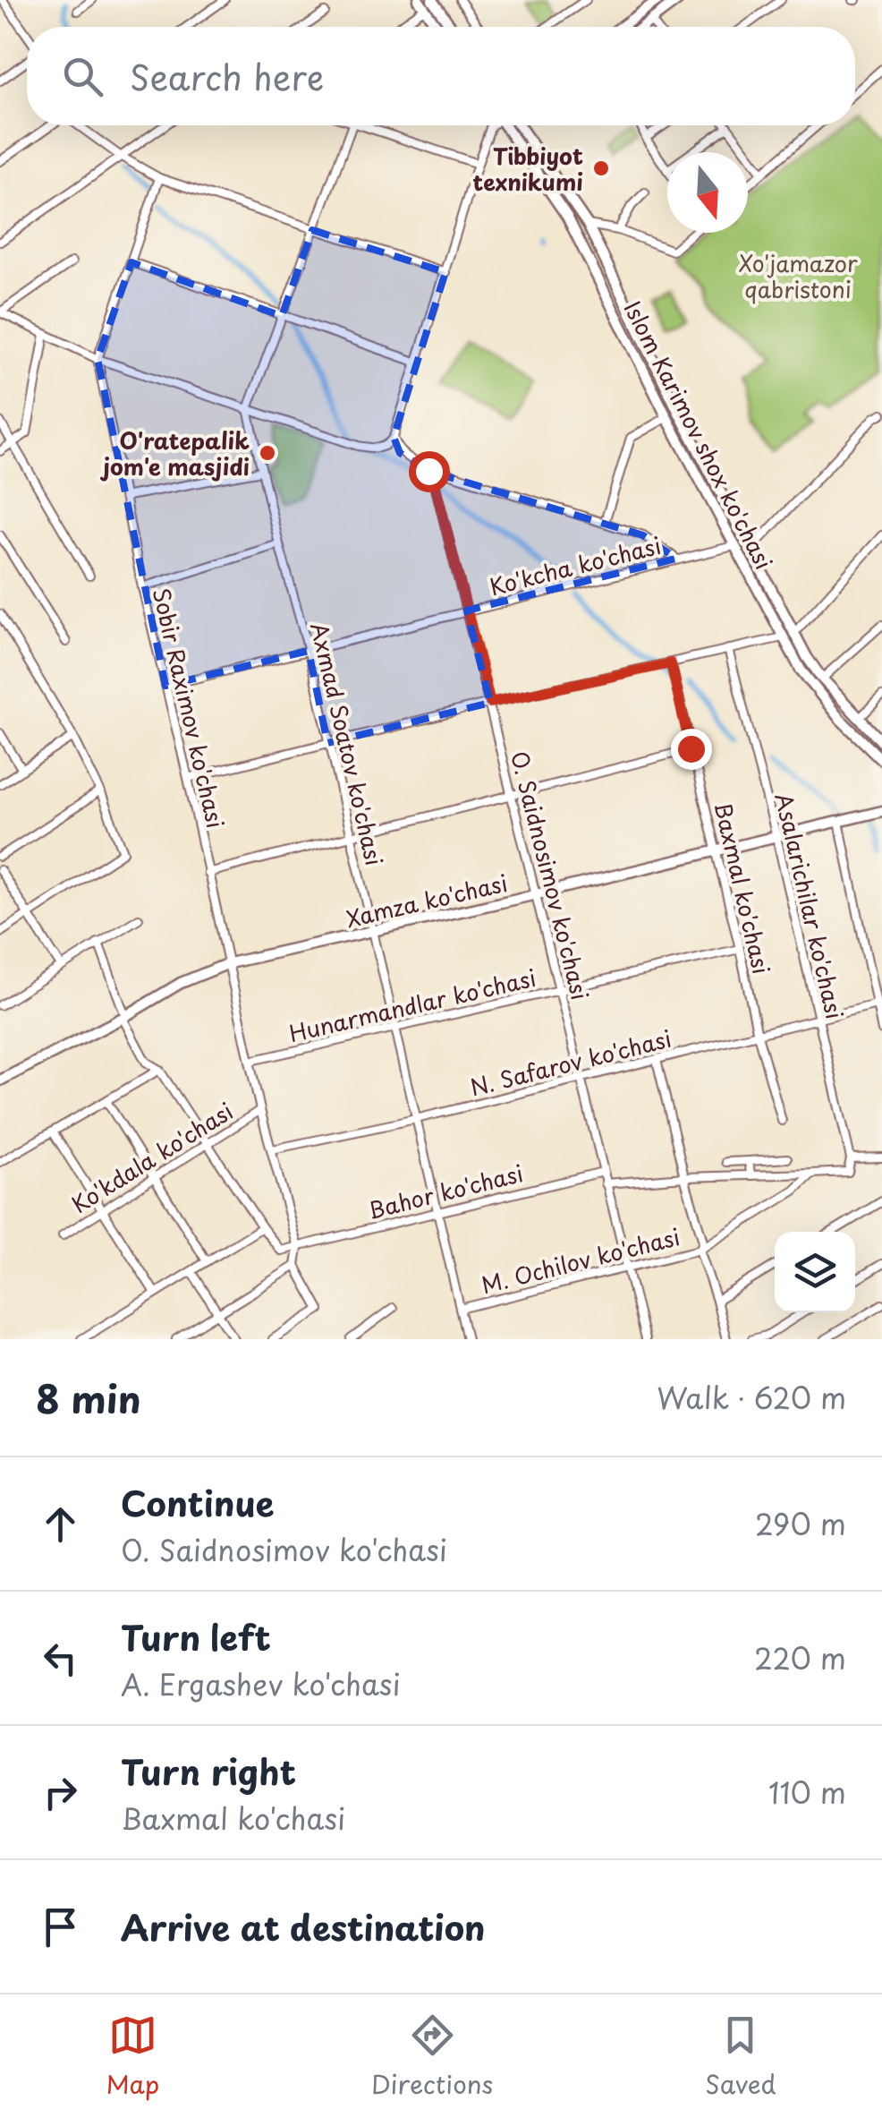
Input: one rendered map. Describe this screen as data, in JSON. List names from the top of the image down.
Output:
{
  "streets": {
    "main road": ["Islom Karimov shox ko'chasi", "Xamza ko'chasi"],
    "street": [
      "Ko'kcha ko'chasi",
      "Sobir Raximov ko'chasi",
      "Axmad Soatov ko'chasi",
      "O. Saidnosimov ko'chasi",
      "Baxmal ko'chasi",
      "Asalarichilar ko'chasi",
      "Hunarmandlar ko'chasi",
      "N. Safarov ko'chasi",
      "Ko'kdala ko'chasi",
      "Bahor ko'chasi",
      "M. Ochilov ko'chasi"
    ]
  },
  "crossings": [
    ["Islom Karimov shox ko'chasi", "Ko'kcha ko'chasi"],
    ["Ko'kcha ko'chasi", "Sobir Raximov ko'chasi"],
    ["Ko'kcha ko'chasi", "Axmad Soatov ko'chasi"],
    ["Ko'kcha ko'chasi", "O. Saidnosimov ko'chasi"],
    ["Sobir Raximov ko'chasi", "Xamza ko'chasi"],
    ["Sobir Raximov ko'chasi", "Hunarmandlar ko'chasi"],
    ["Sobir Raximov ko'chasi", "N. Safarov ko'chasi"],
    ["Sobir Raximov ko'chasi", "Ko'kdala ko'chasi"],
    ["Sobir Raximov ko'chasi", "Bahor ko'chasi"],
    ["Axmad Soatov ko'chasi", "Xamza ko'chasi"],
    ["Axmad Soatov ko'chasi", "Hunarmandlar ko'chasi"],
    ["Axmad Soatov ko'chasi", "N. Safarov ko'chasi"],
    ["Axmad Soatov ko'chasi", "Bahor ko'chasi"],
    ["Axmad Soatov ko'chasi", "M. Ochilov ko'chasi"],
    ["O. Saidnosimov ko'chasi", "Xamza ko'chasi"],
    ["O. Saidnosimov ko'chasi", "Hunarmandlar ko'chasi"],
    ["O. Saidnosimov ko'chasi", "N. Safarov ko'chasi"],
    ["O. Saidnosimov ko'chasi", "Bahor ko'chasi"],
    ["O. Saidnosimov ko'chasi", "M. Ochilov ko'chasi"],
    ["Baxmal ko'chasi", "Xamza ko'chasi"],
    ["Baxmal ko'chasi", "Hunarmandlar ko'chasi"],
    ["Baxmal ko'chasi", "N. Safarov ko'chasi"],
    ["Xamza ko'chasi", "Asalarichilar ko'chasi"],
    ["Asalarichilar ko'chasi", "N. Safarov ko'chasi"],
    ["Asalarichilar ko'chasi", "M. Ochilov ko'chasi"]
  ],
  "parks": ["Xo'jamazor qabristoni"],
  "places": ["Tibbiyot texnikumi", "O'ratepalik jom'e masjidi"],
  "north": "bottom",
  "page": {
    "search": "Search here",
    "heading": ["8 min", "Walk · 620 m"],
    "list": [
      ["Continue", "O. Saidnosimov ko'chasi", "290 m"],
      ["Turn left", "A. Ergashev ko'chasi", "220 m"],
      ["Turn right", "Baxmal ko'chasi", "110 m"],
      "Arrive at destination"
    ],
    "nav": ["Map", "Directions", "Saved"]
  }
}
